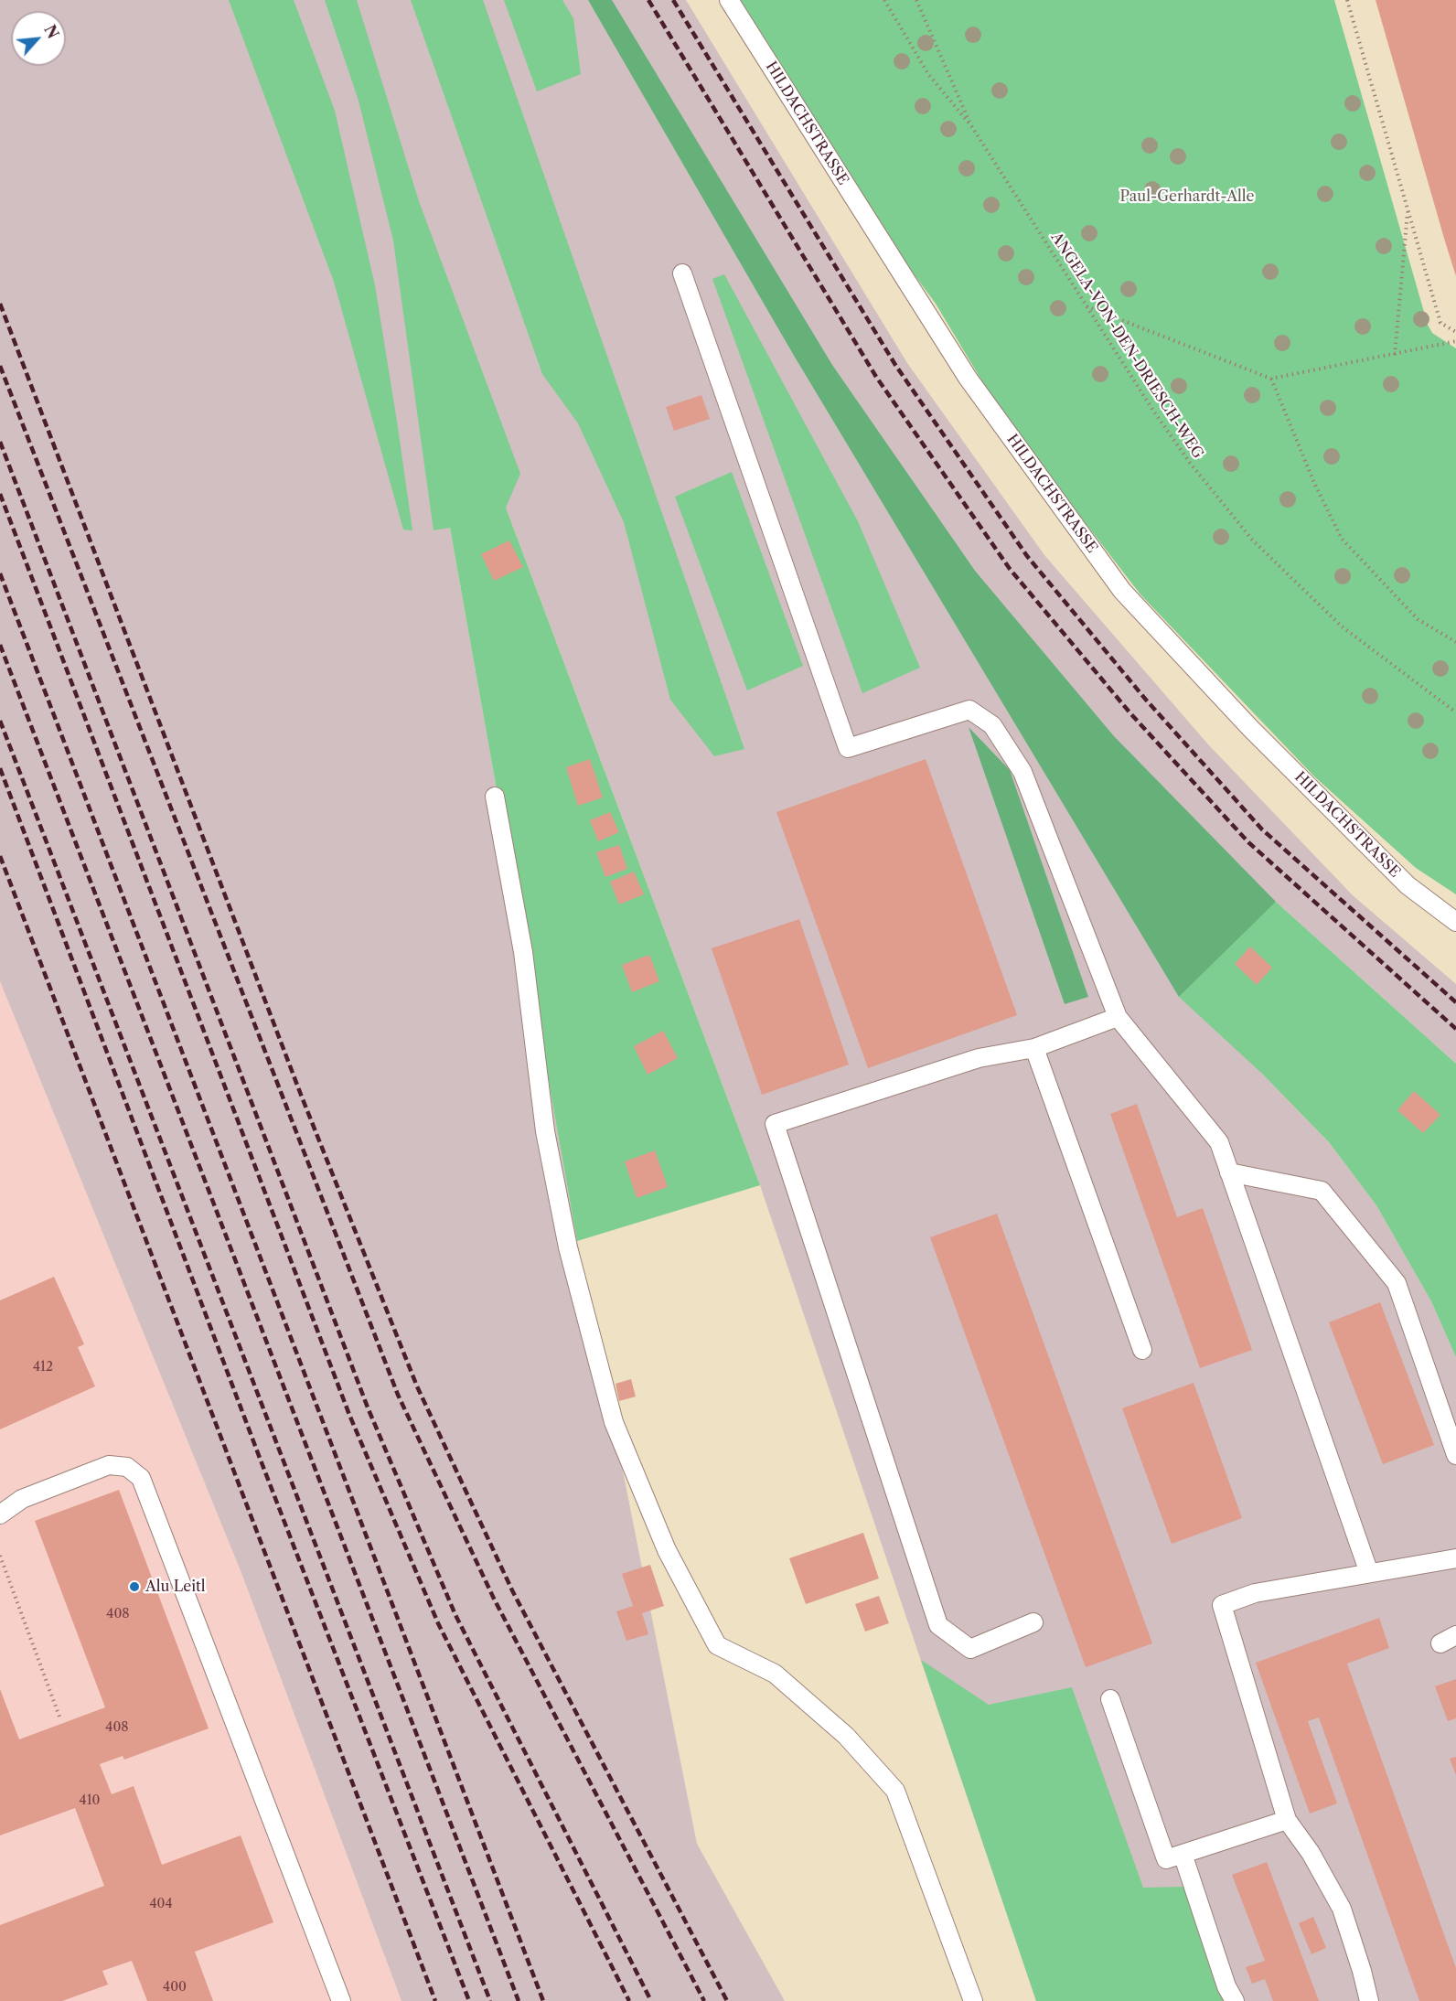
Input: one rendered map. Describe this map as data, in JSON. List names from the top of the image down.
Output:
{
  "streets": {
    "lane": ["HILDACHSTRASSE"],
    "path": ["ANGELA-VON-DEN-DRIESCH-WEG"]
  },
  "parks": ["Paul-Gerhardt-Alle"],
  "places": ["Alu Leitl"],
  "house_numbers": [
    "412",
    "408",
    "408",
    "410",
    "404",
    "400"
  ],
  "north": "top right"
}
